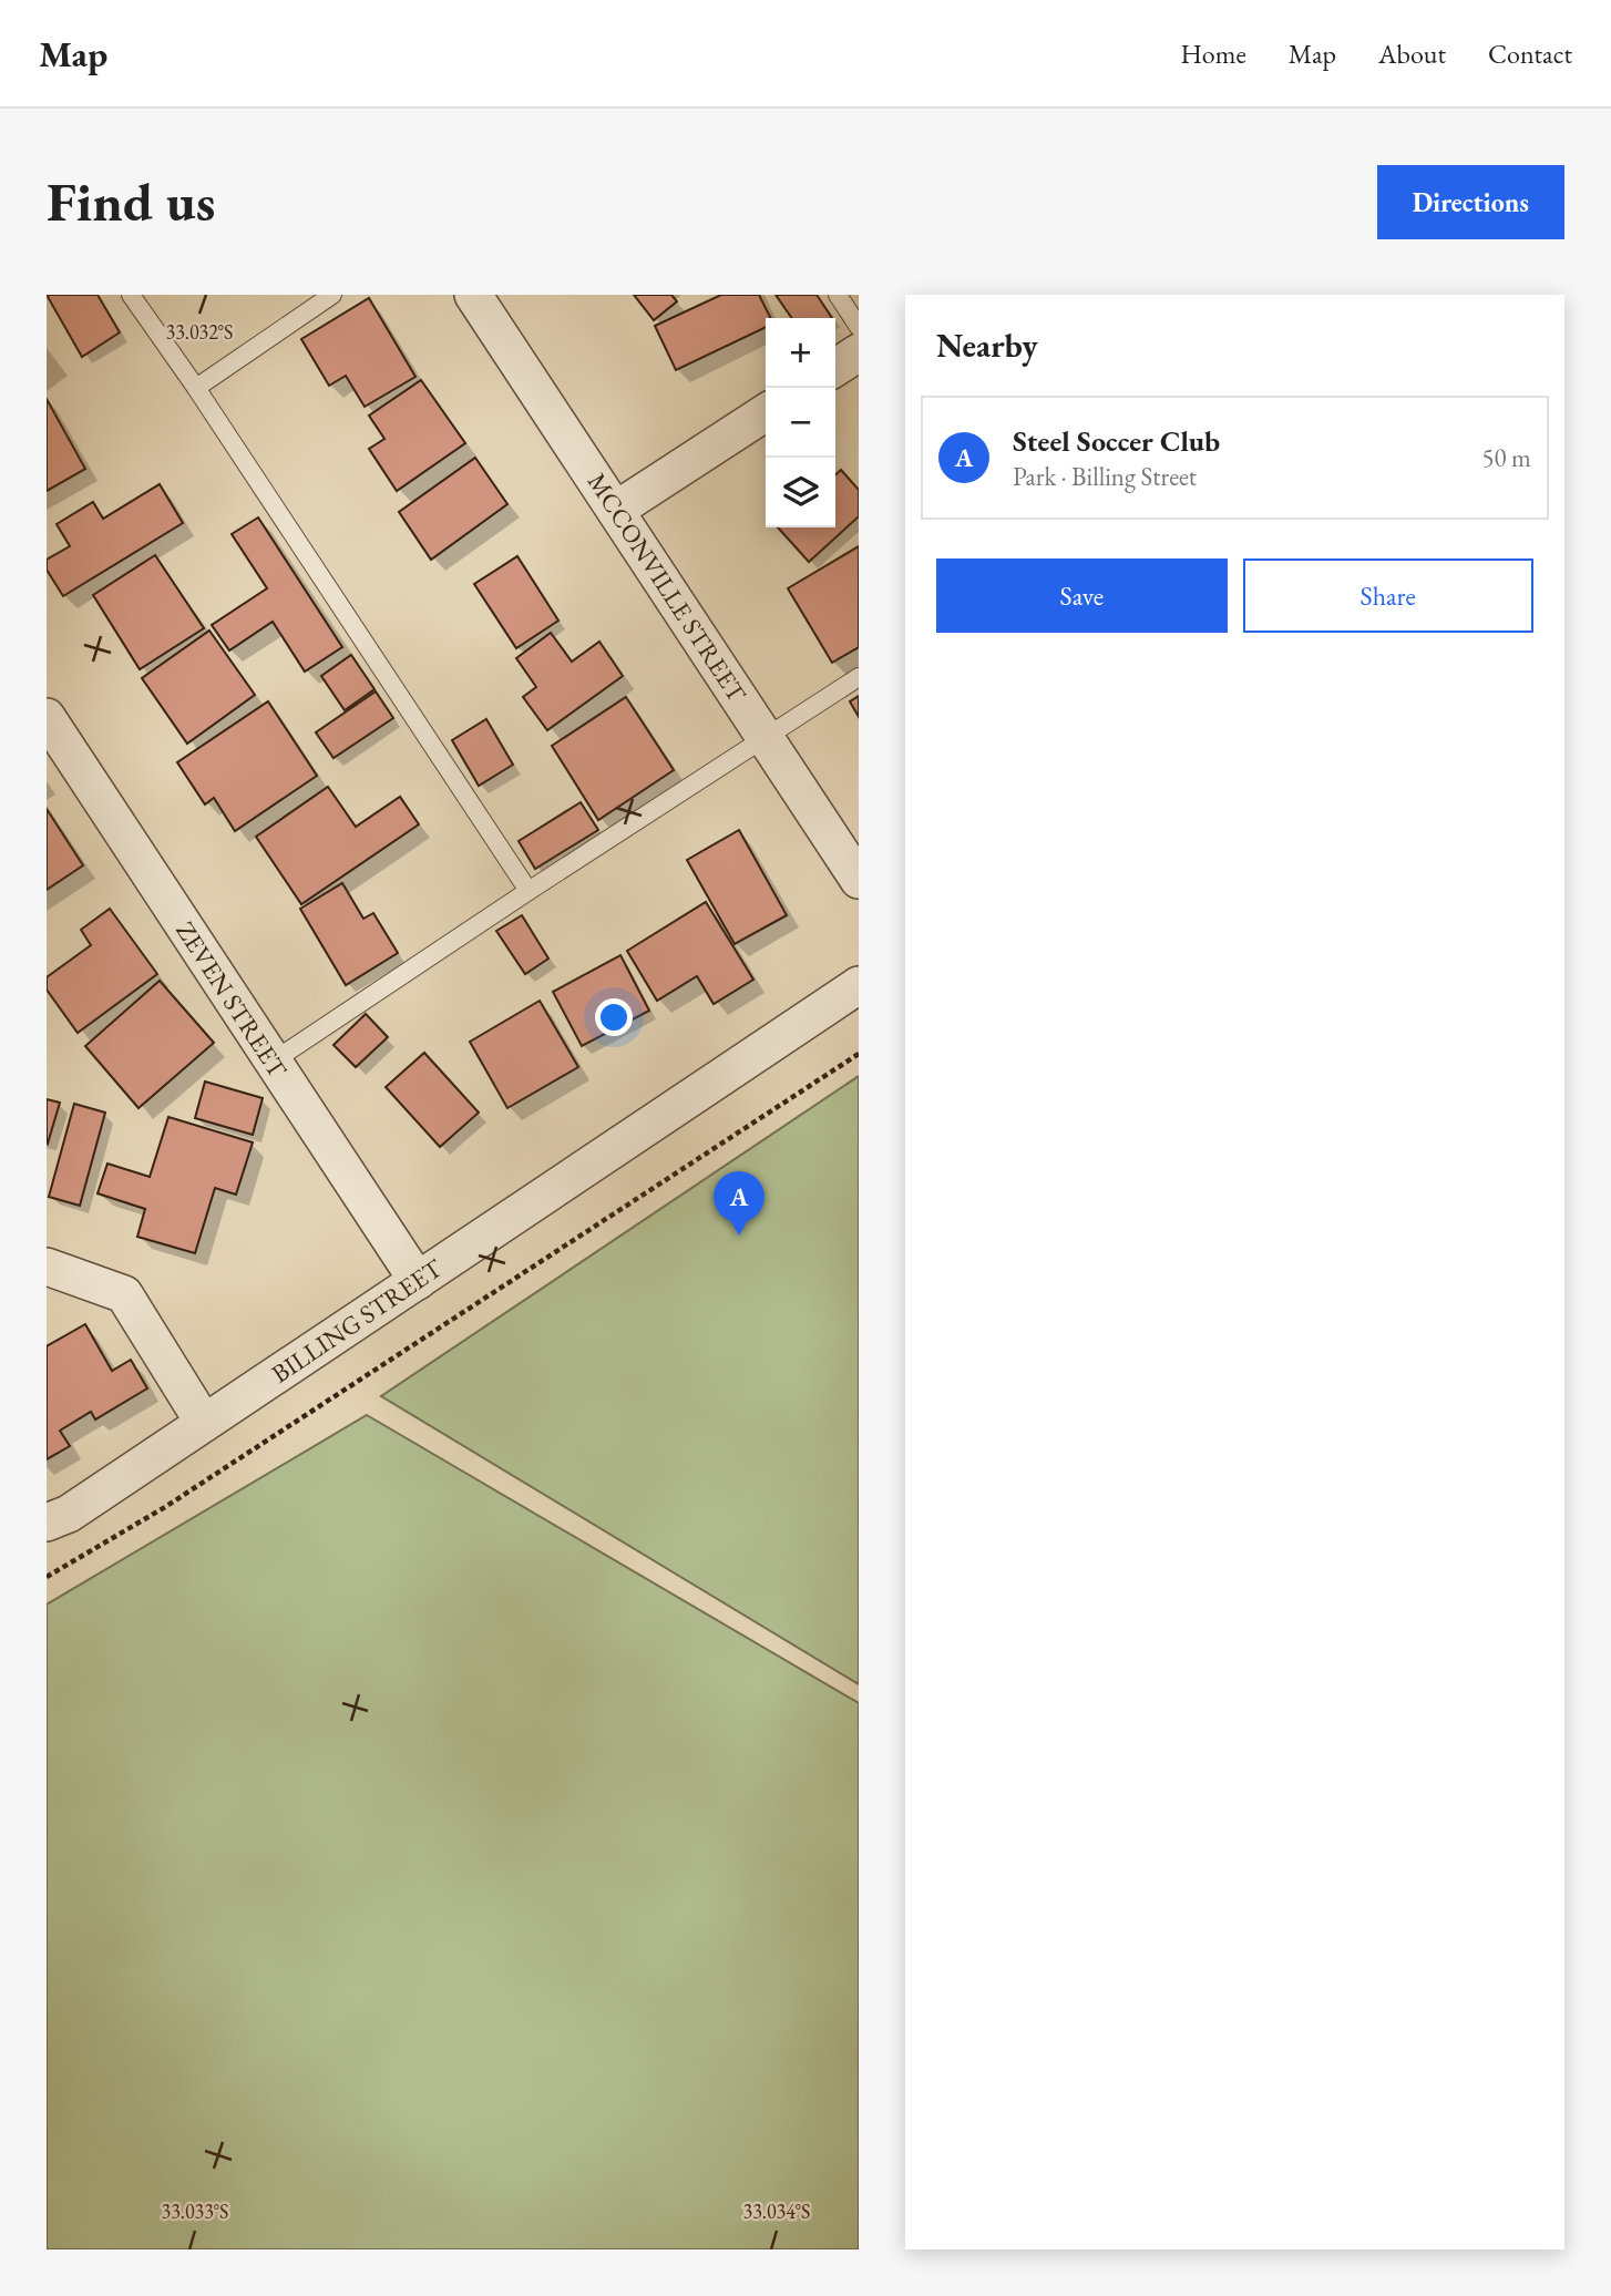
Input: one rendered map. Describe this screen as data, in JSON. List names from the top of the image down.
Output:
{
  "streets": {
    "street": ["MCCONVILLE STREET", "ZEVEN STREET", "BILLING STREET"]
  },
  "crossings": [
    ["ZEVEN STREET", "BILLING STREET"]
  ],
  "page": {
    "header": "Map",
    "nav": [
      "Home",
      "Map",
      "About",
      "Contact"
    ],
    "buttons": [
      "Directions",
      ["Save", "Share"]
    ],
    "title": "Find us",
    "heading": "Nearby",
    "map_buttons": ["+", "−"],
    "list": [
      {
        "mark": "A",
        "name": "Steel Soccer Club",
        "note": "Park · Billing Street",
        "value": "50 m"
      }
    ],
    "pins": "A"
  },
  "coordinates": ["33.032°S", "33.033°S", "33.034°S"]
}
